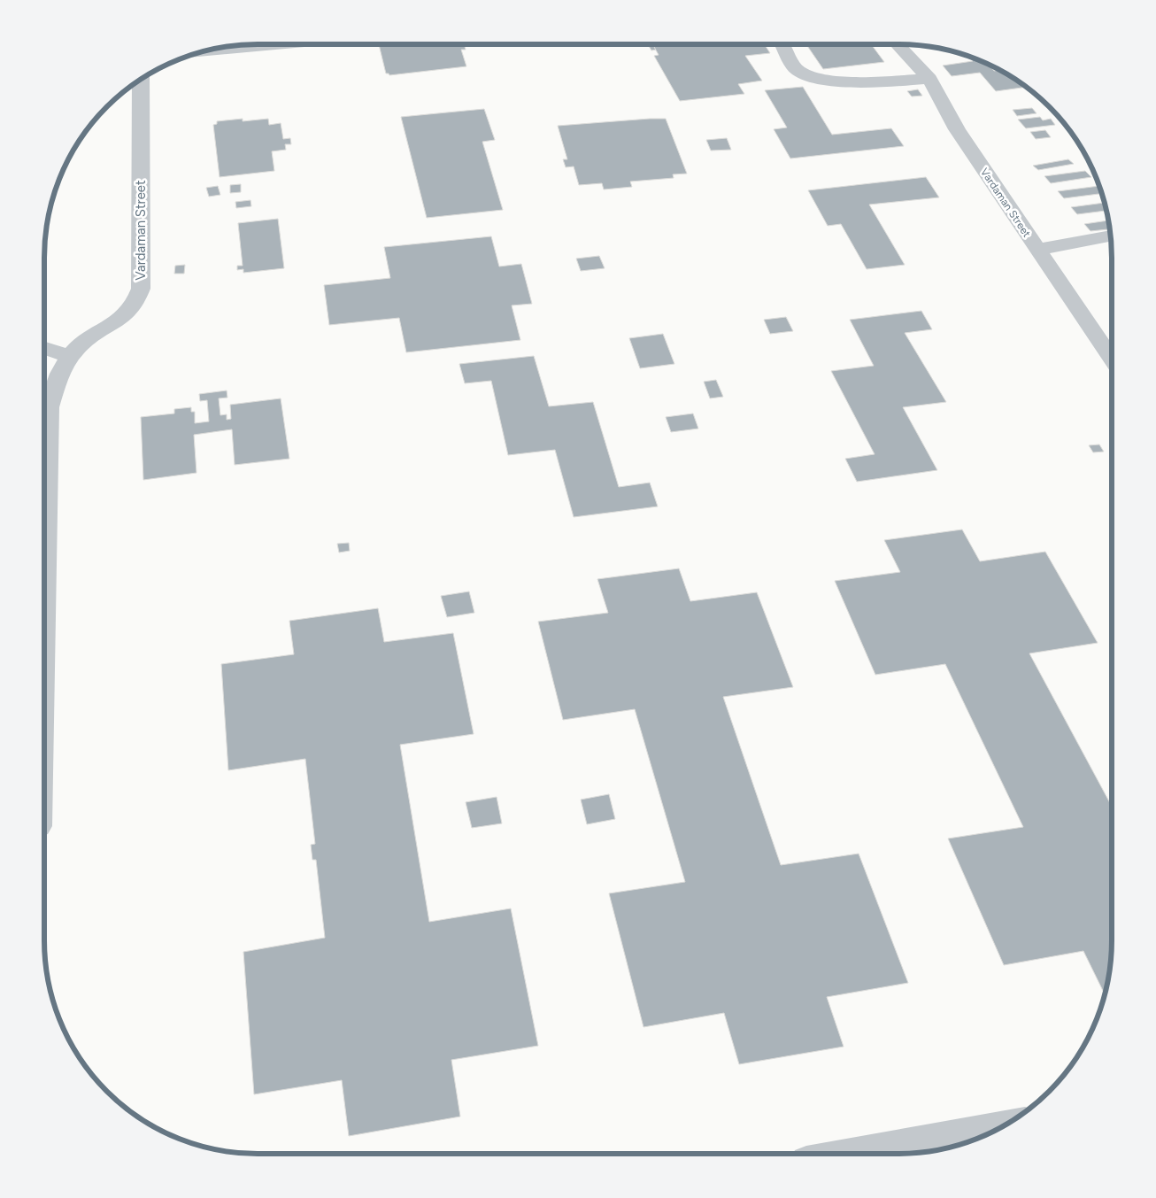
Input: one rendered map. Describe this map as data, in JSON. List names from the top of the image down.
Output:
{
  "streets": {
    "street": ["Vardaman Street"]
  }
}
